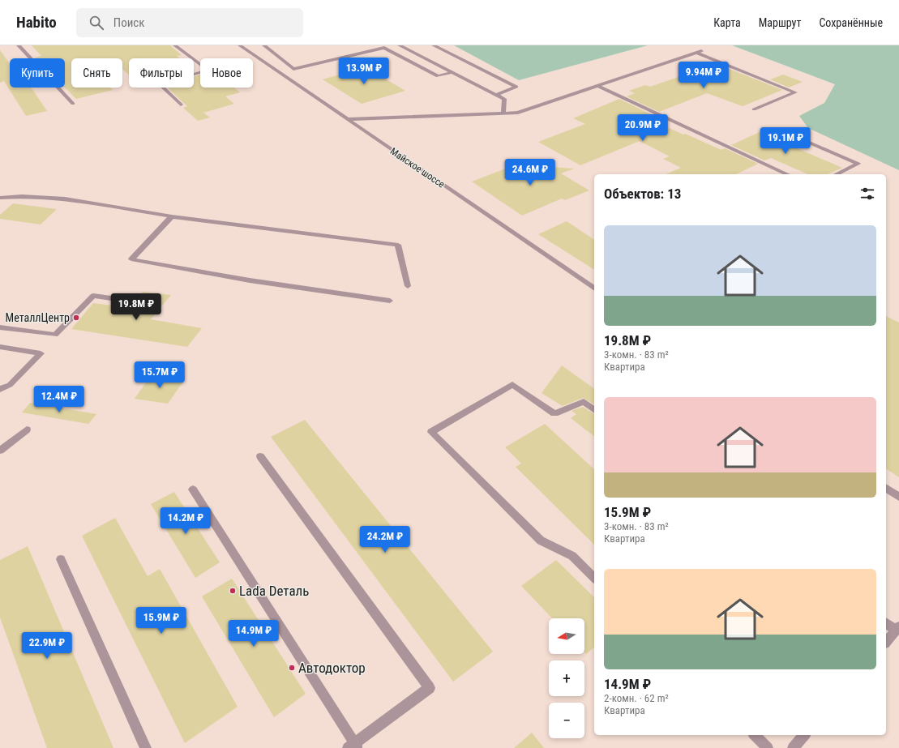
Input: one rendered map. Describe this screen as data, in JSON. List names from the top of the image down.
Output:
{
  "streets": {
    "street": ["Майское шоссе"]
  },
  "places": ["МеталлЦентр", "Lada Dеталь", "Автодоктор"],
  "north": "left",
  "page": {
    "header": "Habito",
    "search": "Поиск",
    "nav": ["Карта", "Маршрут", "Сохранённые"],
    "price": [
      "13.9M ₽",
      "9.94M ₽",
      "20.9M ₽",
      "19.1M ₽",
      "24.6M ₽",
      "19.8M ₽",
      "15.7M ₽",
      "12.4M ₽",
      "14.2M ₽",
      "24.2M ₽",
      "15.9M ₽",
      "14.9M ₽",
      "22.9M ₽"
    ],
    "chip": [
      "Купить",
      "Снять",
      "Фильтры",
      "Новое"
    ],
    "heading": "Объектов: 13",
    "list": [
      {
        "name": "19.8M ₽",
        "note": "3-комн. · 83 m² · Квартира"
      },
      {
        "name": "15.9M ₽",
        "note": "3-комн. · 83 m² · Квартира"
      },
      {
        "name": "14.9M ₽",
        "note": "2-комн. · 62 m² · Квартира"
      }
    ],
    "map_buttons": ["+", "−"]
  }
}
